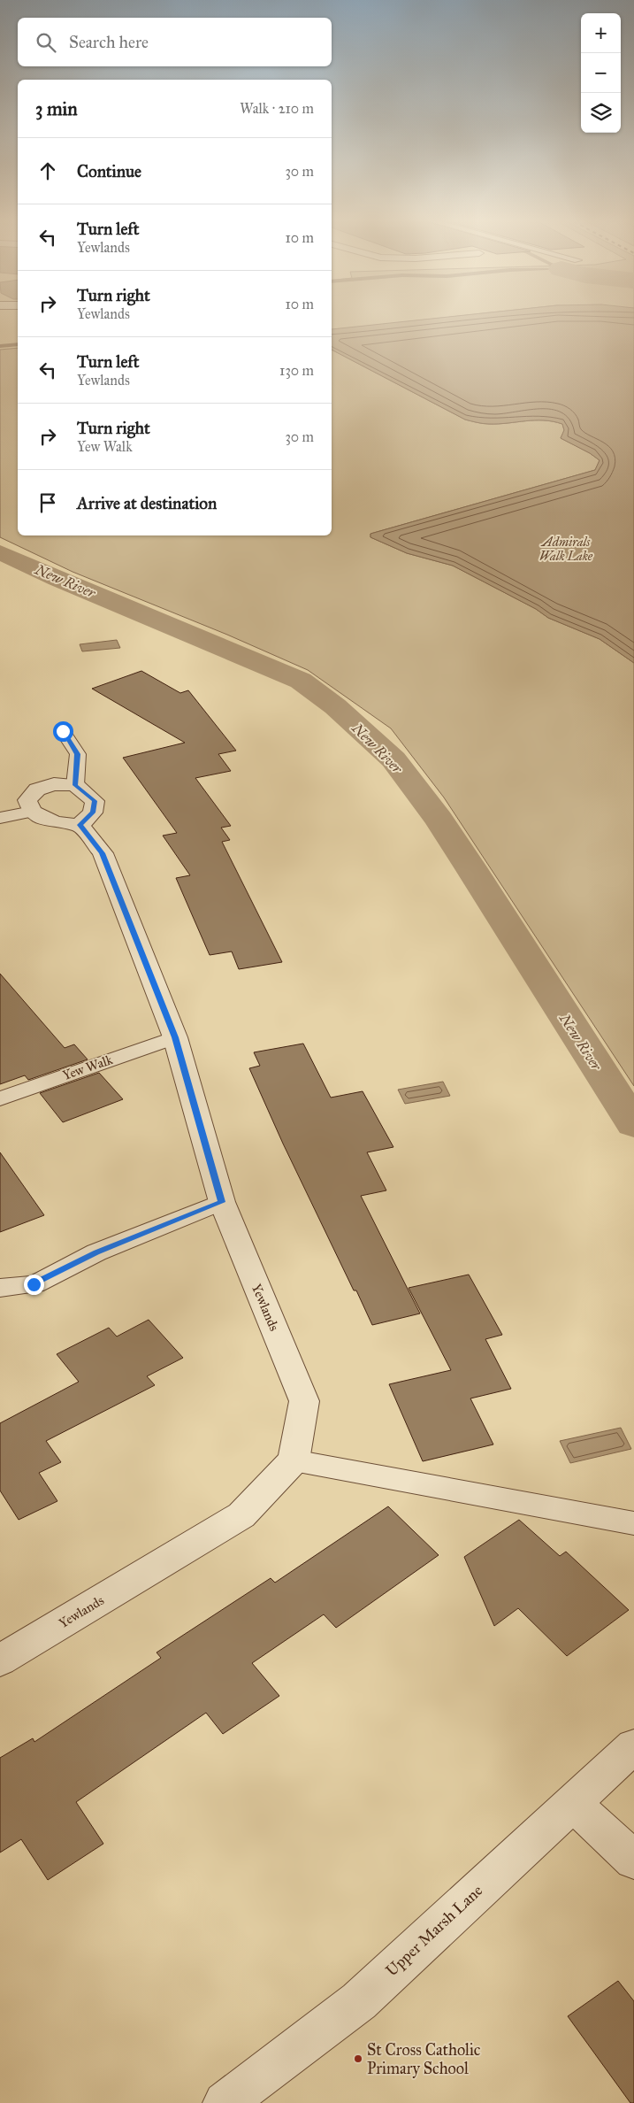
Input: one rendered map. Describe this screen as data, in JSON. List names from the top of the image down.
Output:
{
  "streets": {
    "street": ["Yewlands", "Upper Marsh Lane"],
    "lane": ["Yew Walk"]
  },
  "crossings": [
    ["Yew Walk", "Yewlands"]
  ],
  "water": ["Admirals Walk Lake", "New River"],
  "places": ["St Cross Catholic Primary School"],
  "page": {
    "map_buttons": ["+", "−"],
    "search": "Search here",
    "heading": ["3 min", "Walk · 210 m"],
    "list": [
      ["Continue", "30 m"],
      ["Turn left", "Yewlands", "10 m"],
      ["Turn right", "Yewlands", "10 m"],
      ["Turn left", "Yewlands", "130 m"],
      ["Turn right", "Yew Walk", "30 m"],
      "Arrive at destination"
    ]
  }
}
